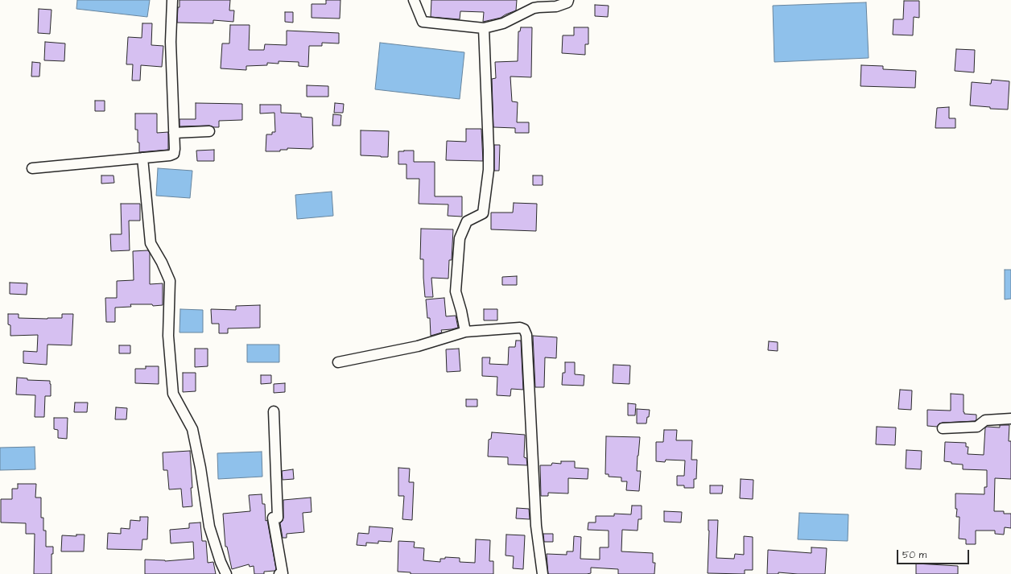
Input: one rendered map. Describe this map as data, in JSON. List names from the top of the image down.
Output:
{
  "scale_bar": "50 m"
}
